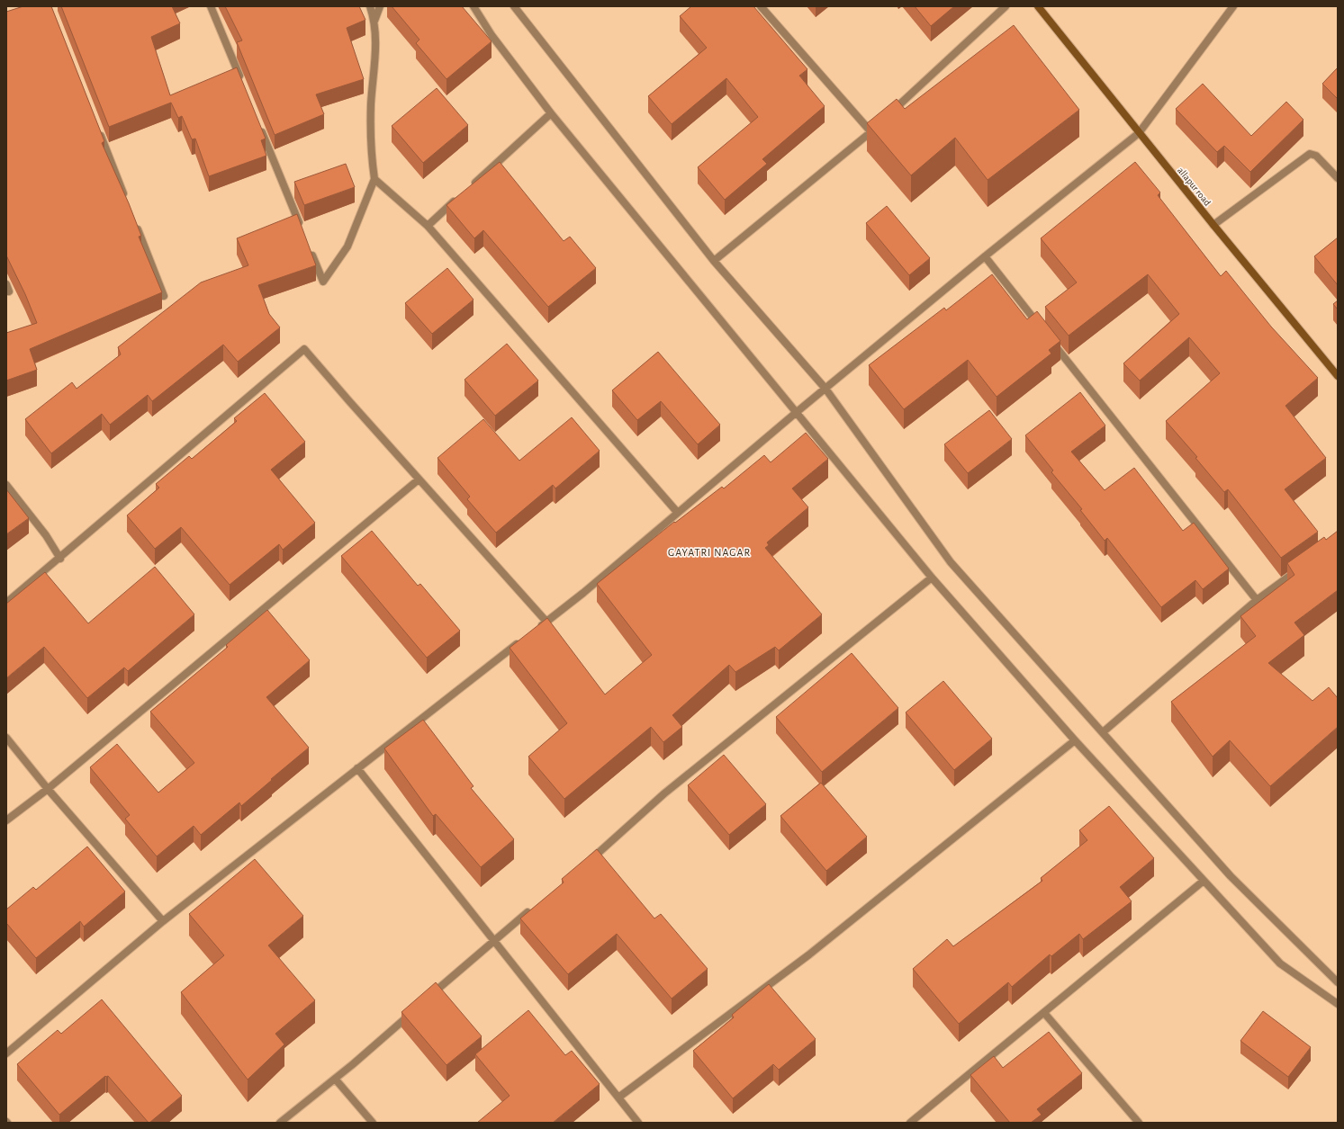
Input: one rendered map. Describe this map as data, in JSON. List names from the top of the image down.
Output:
{
  "streets": {
    "main road": ["allapur road"]
  },
  "districts": ["GAYATRI NAGAR"]
}
